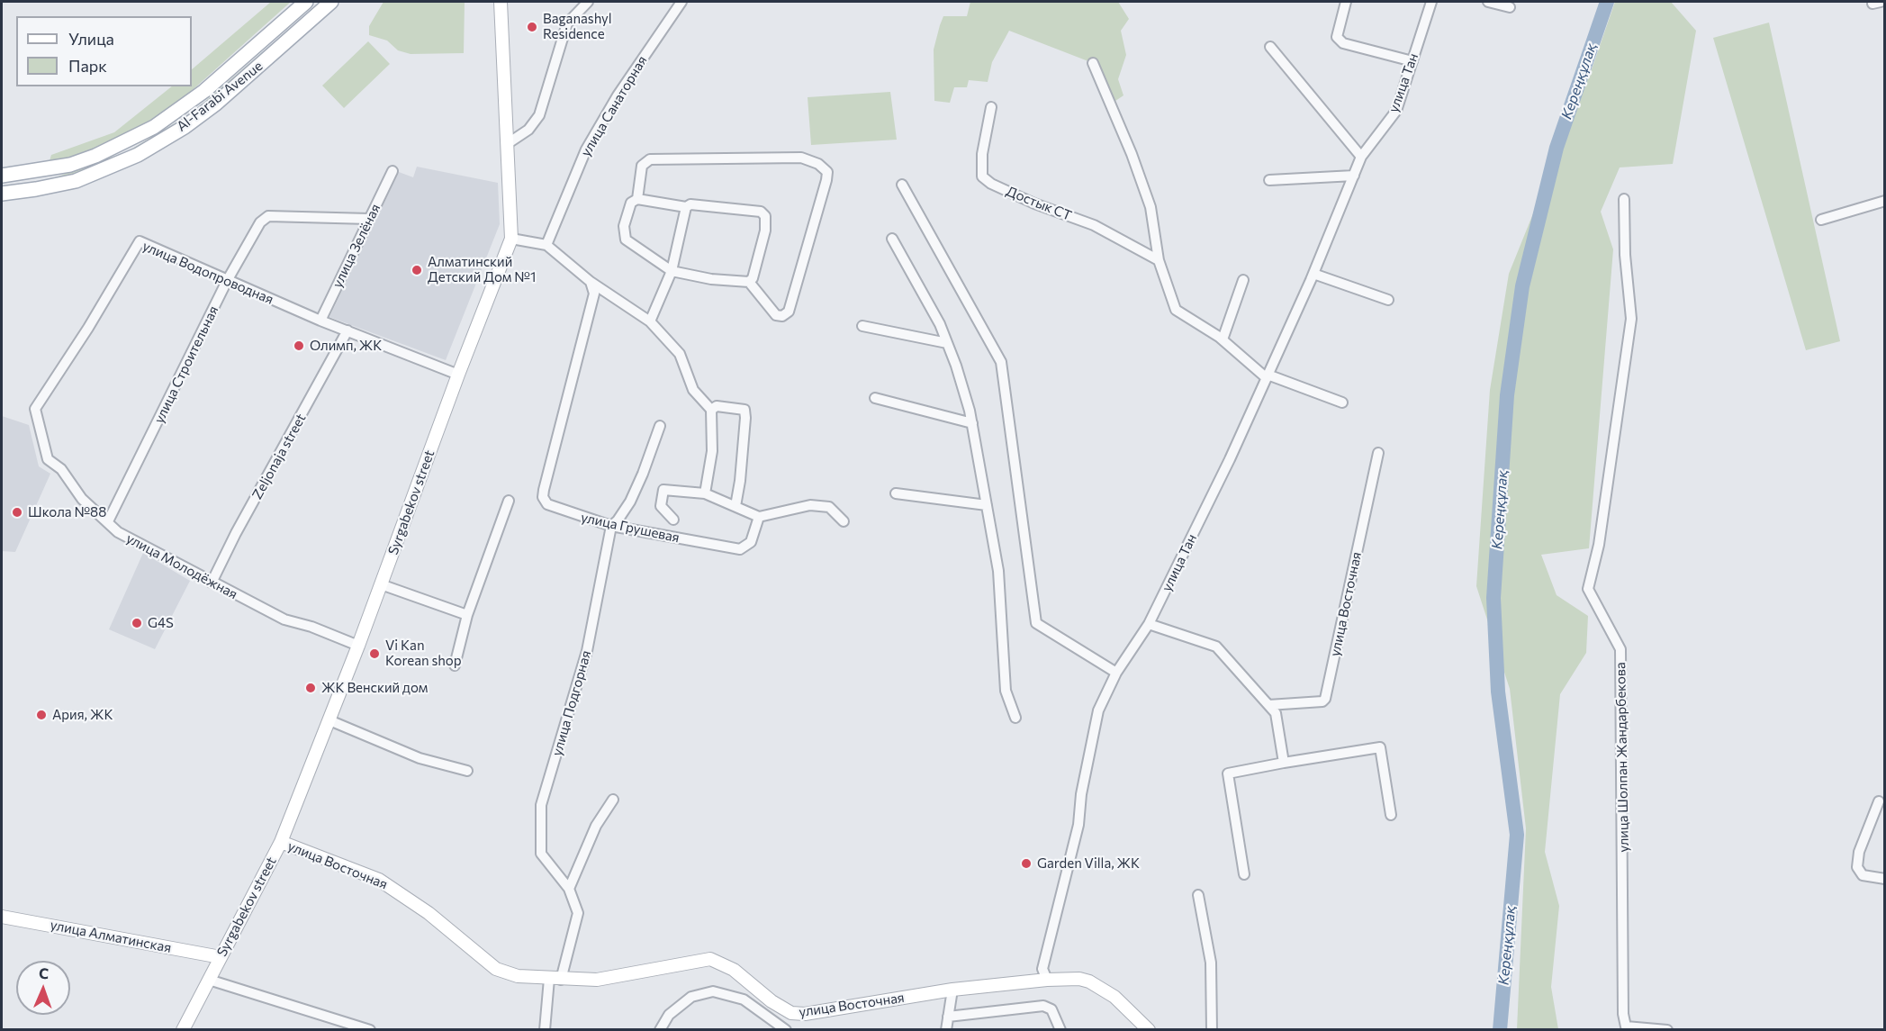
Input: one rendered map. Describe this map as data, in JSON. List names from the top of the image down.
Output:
{
  "streets": {
    "main road": ["Al-Farabi Avenue"],
    "street": [
      "улица Тан",
      "улица Санаторная",
      "Достык СТ",
      "улица Зелёная",
      "улица Водопроводная",
      "улица Строительная",
      "Zeljonaja street",
      "Syrgabekov street",
      "улица Грушевая",
      "улица Молодёжная",
      "улица Восточная",
      "улица Подгорная",
      "улица Шолпан Жандарбекова",
      "улица Алматинская"
    ]
  },
  "crossings": [
    ["улица Тан", "улица Восточная"],
    ["улица Зелёная", "улица Водопроводная"],
    ["улица Зелёная", "улица Строительная"],
    ["улица Водопроводная", "улица Строительная"],
    ["улица Водопроводная", "Zeljonaja street"],
    ["улица Водопроводная", "Syrgabekov street"],
    ["улица Водопроводная", "улица Молодёжная"],
    ["улица Строительная", "улица Молодёжная"],
    ["Zeljonaja street", "улица Молодёжная"],
    ["Syrgabekov street", "улица Молодёжная"],
    ["Syrgabekov street", "улица Восточная"],
    ["Syrgabekov street", "улица Алматинская"],
    ["улица Грушевая", "улица Подгорная"],
    ["улица Восточная", "улица Подгорная"]
  ],
  "water": ["Кереңқұлақ"],
  "places": [
    "Baganashyl Residence",
    "Алматинский Детский Дом №1",
    "Олимп, ЖК",
    "Школа №88",
    "G4S",
    "Vi Kan Korean shop",
    "ЖК Венский дом",
    "Ария, ЖК",
    "Garden Villa, ЖК"
  ],
  "legend": ["Улица", "Парк"],
  "north": "top"
}
